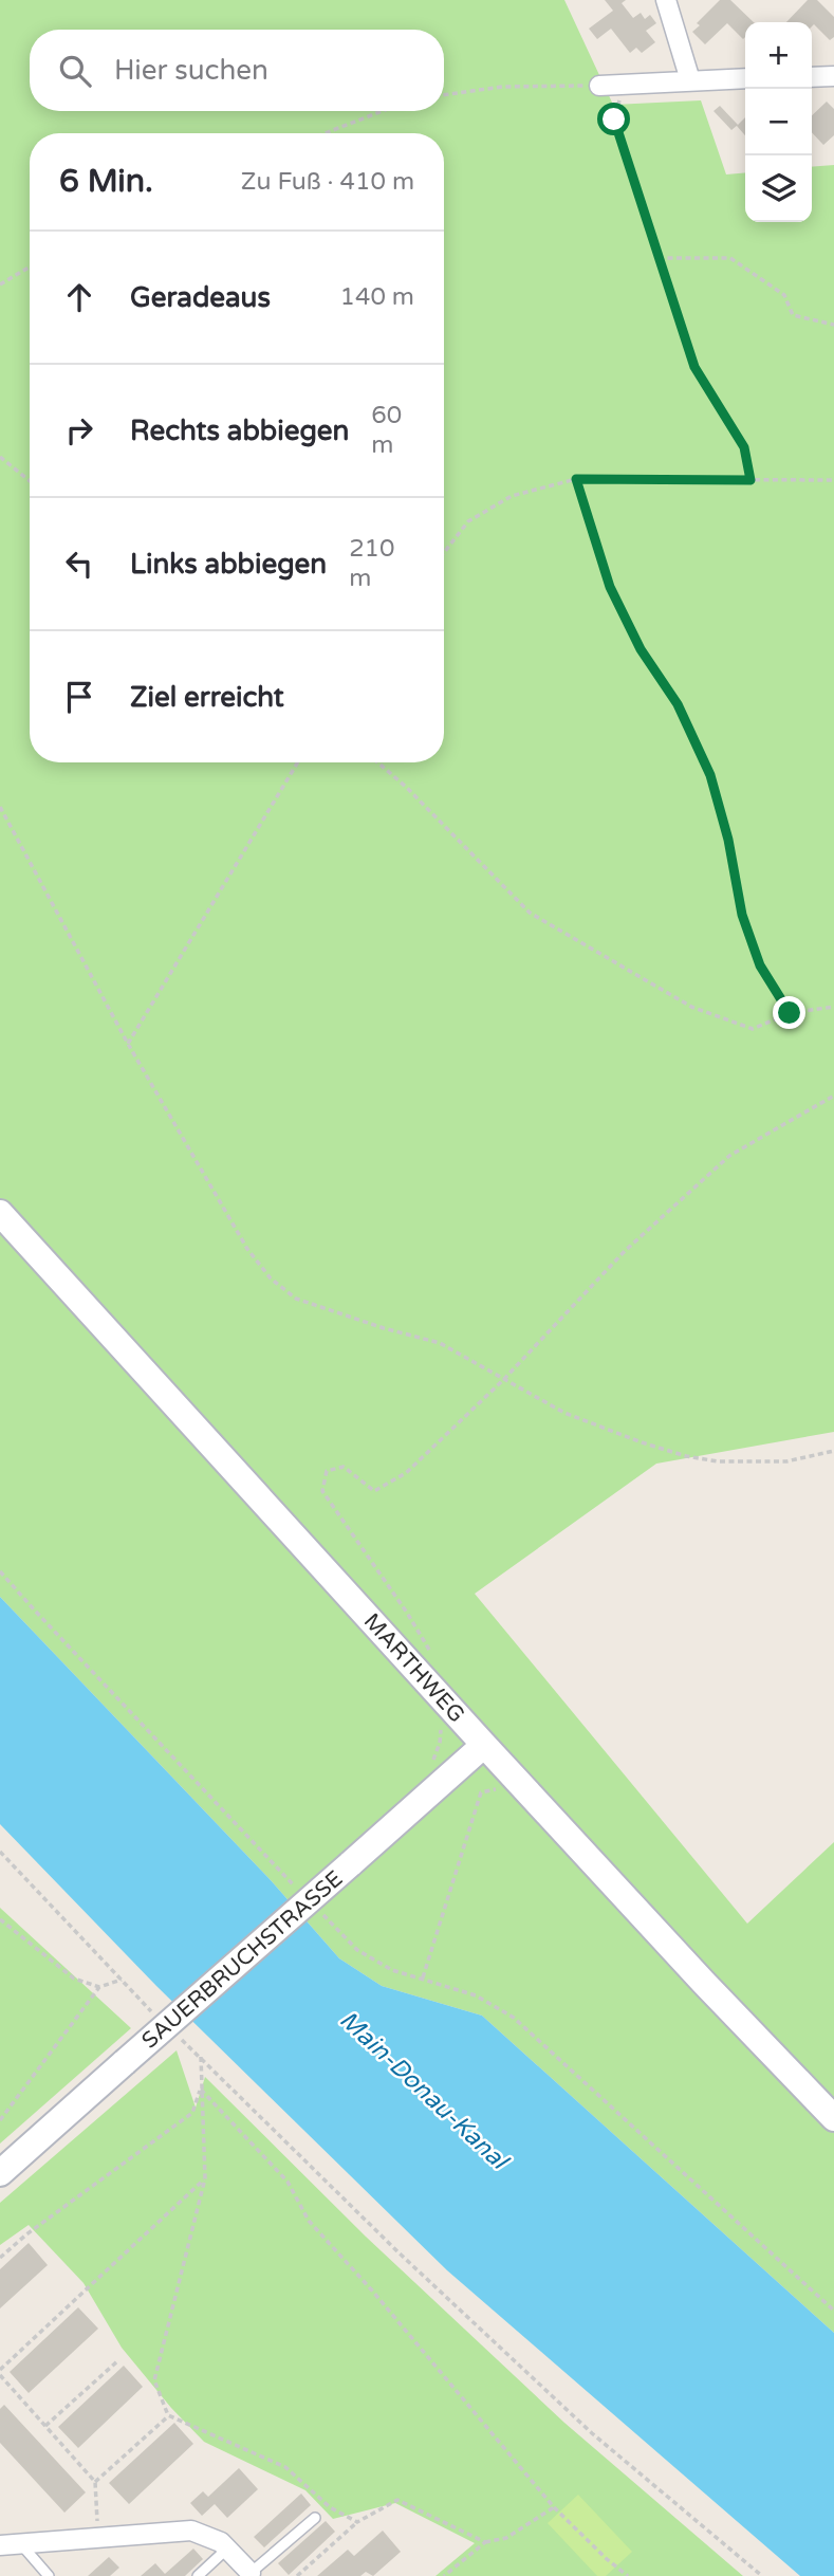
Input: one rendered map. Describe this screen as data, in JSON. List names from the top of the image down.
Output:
{
  "streets": {
    "main road": ["MARTHWEG", "SAUERBRUCHSTRASSE"]
  },
  "crossings": [
    ["MARTHWEG", "SAUERBRUCHSTRASSE"]
  ],
  "water": ["Main-Donau-Kanal"],
  "page": {
    "map_buttons": ["+", "−"],
    "search": "Hier suchen",
    "heading": ["6 Min.", "Zu Fuß · 410 m"],
    "list": [
      ["Geradeaus", "140 m"],
      ["Rechts abbiegen", "60 m"],
      ["Links abbiegen", "210 m"],
      "Ziel erreicht"
    ]
  }
}
